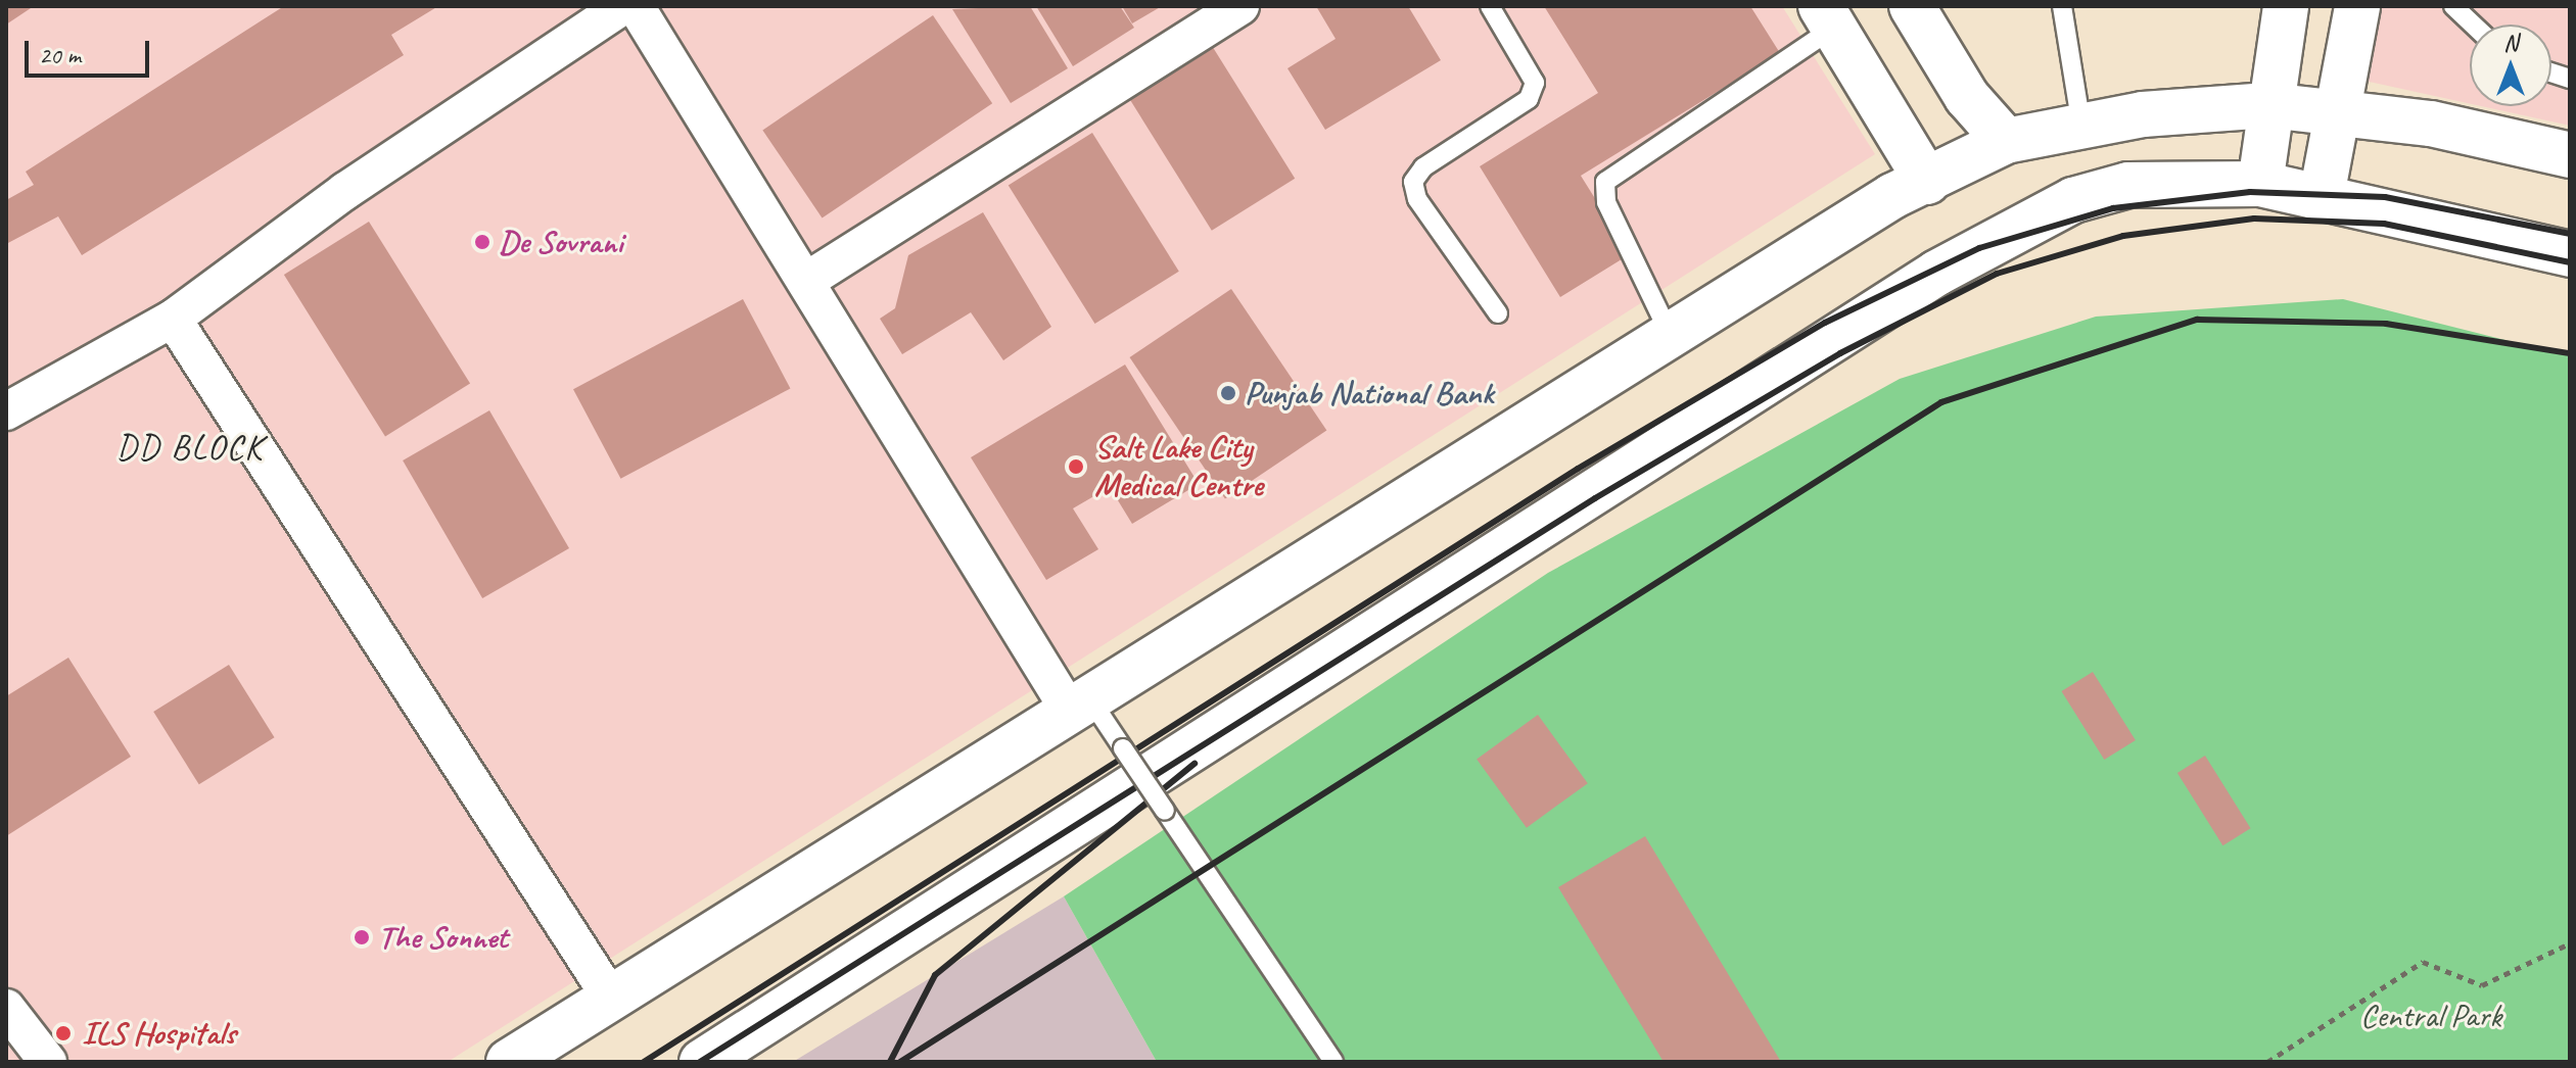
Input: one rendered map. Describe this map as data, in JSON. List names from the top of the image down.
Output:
{
  "districts": ["DD BLOCK"],
  "parks": ["Central Park"],
  "places": [
    "De Sovrani",
    "Punjab National Bank",
    "Salt Lake City Medical Centre",
    "The Sonnet",
    "ILS Hospitals"
  ],
  "scale_bar": "20 m",
  "north": "top"
}
